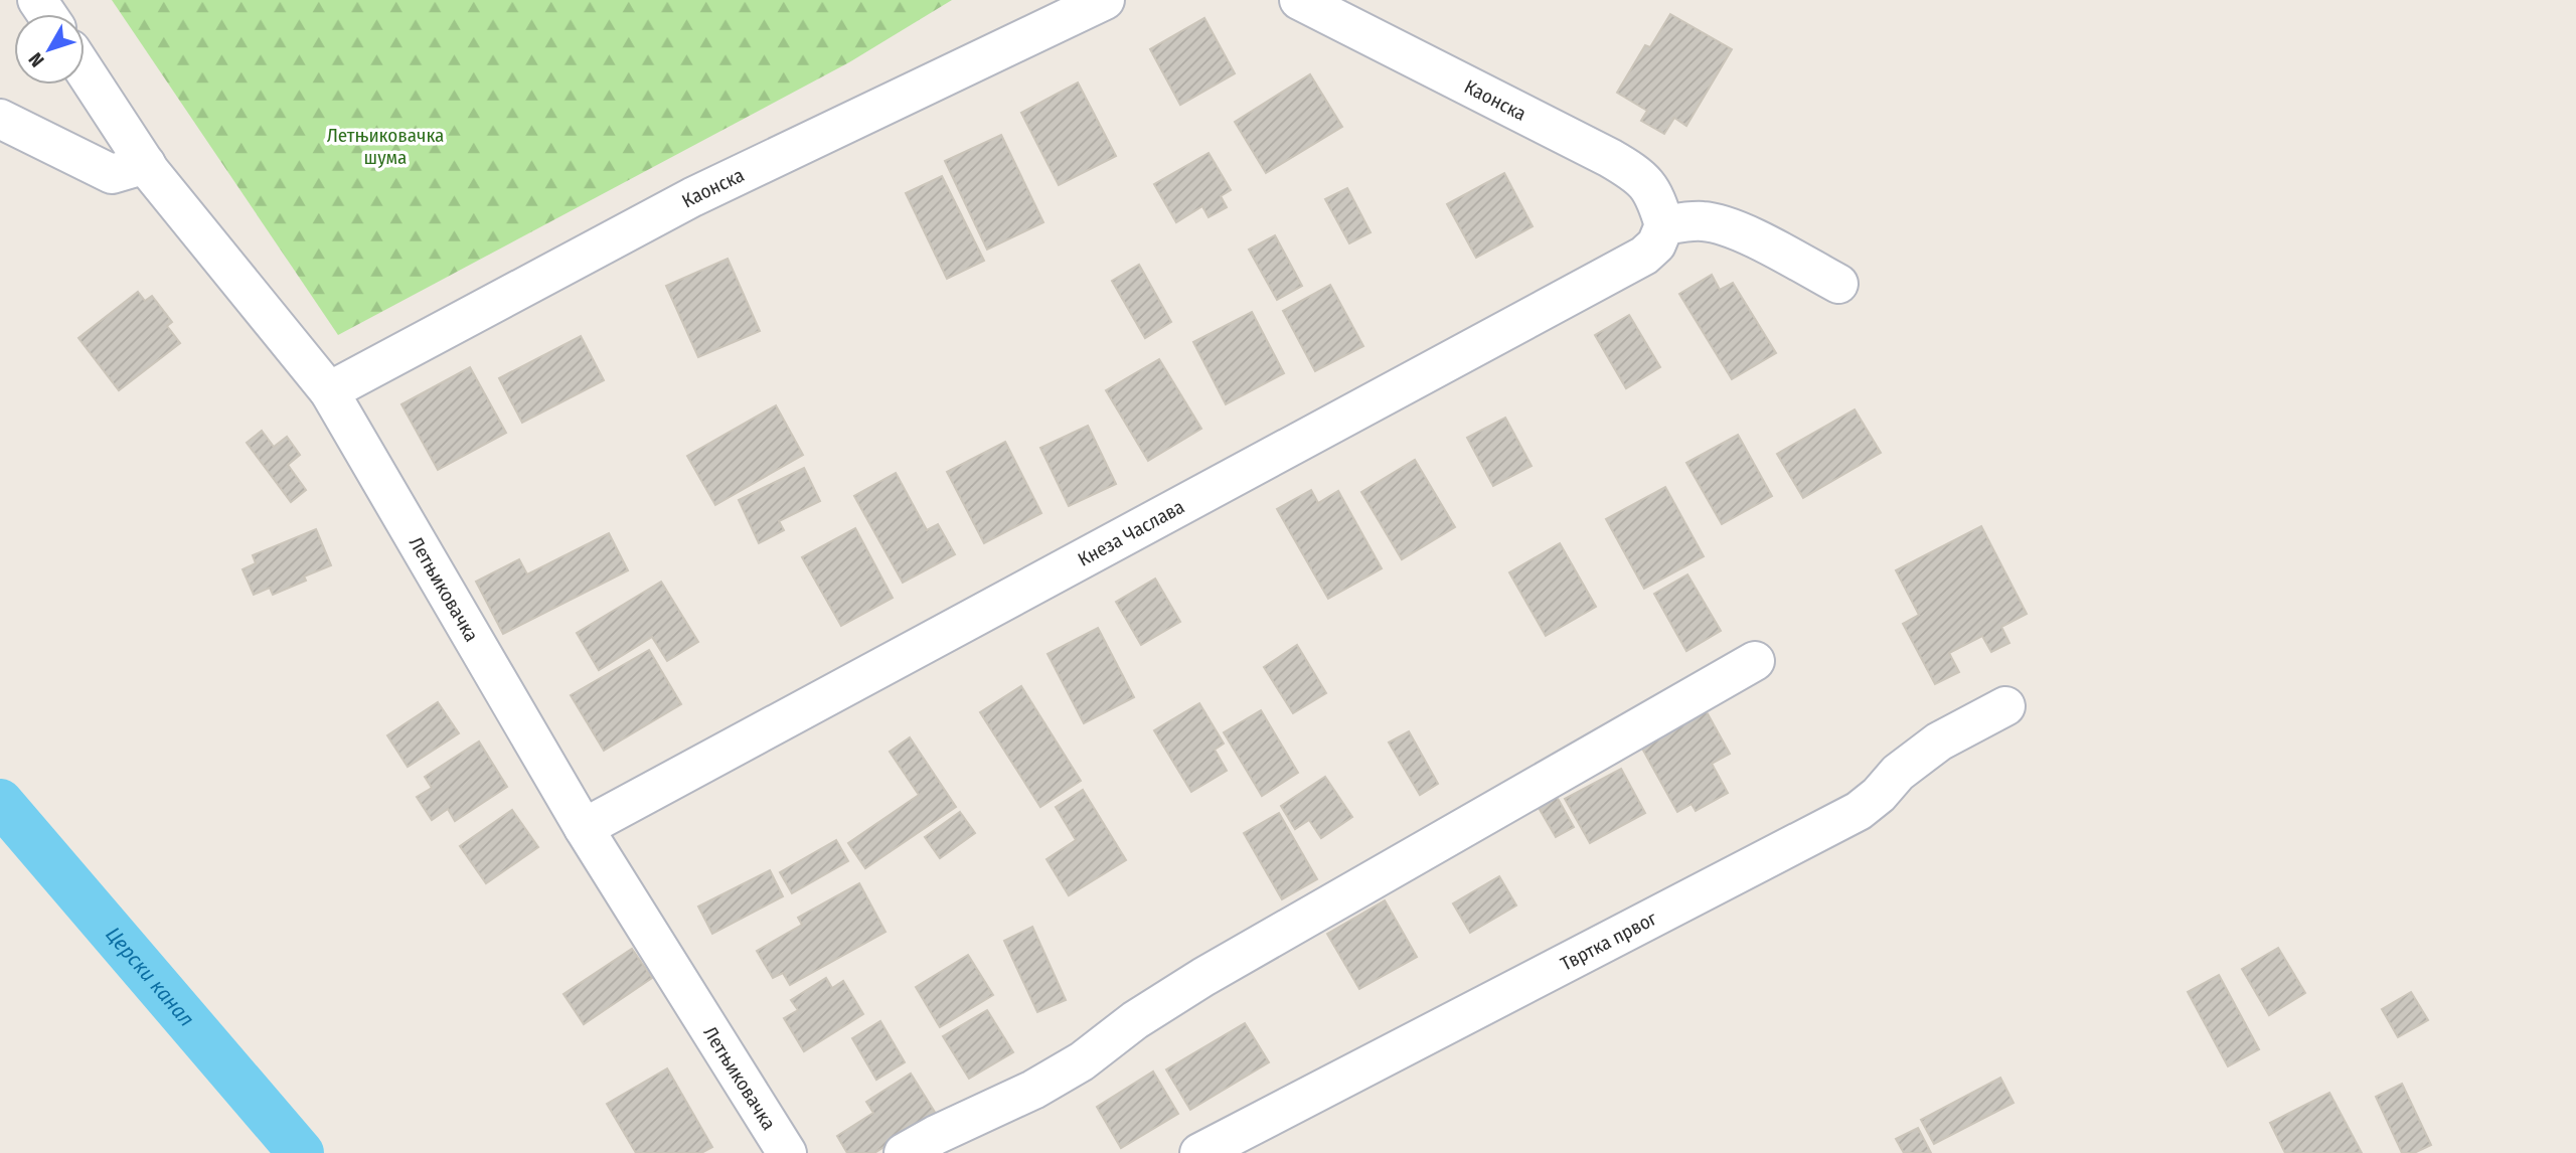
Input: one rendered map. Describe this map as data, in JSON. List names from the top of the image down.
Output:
{
  "streets": {
    "street": [
      "Каонска",
      "Кнеза Часлава",
      "Летњиковачка",
      "Твртка првог"
    ]
  },
  "crossings": [
    ["Каонска", "Кнеза Часлава"],
    ["Каонска", "Летњиковачка"],
    ["Кнеза Часлава", "Летњиковачка"]
  ],
  "water": ["Церски канал"],
  "parks": ["Летњиковачка шума"],
  "north": "bottom left"
}
